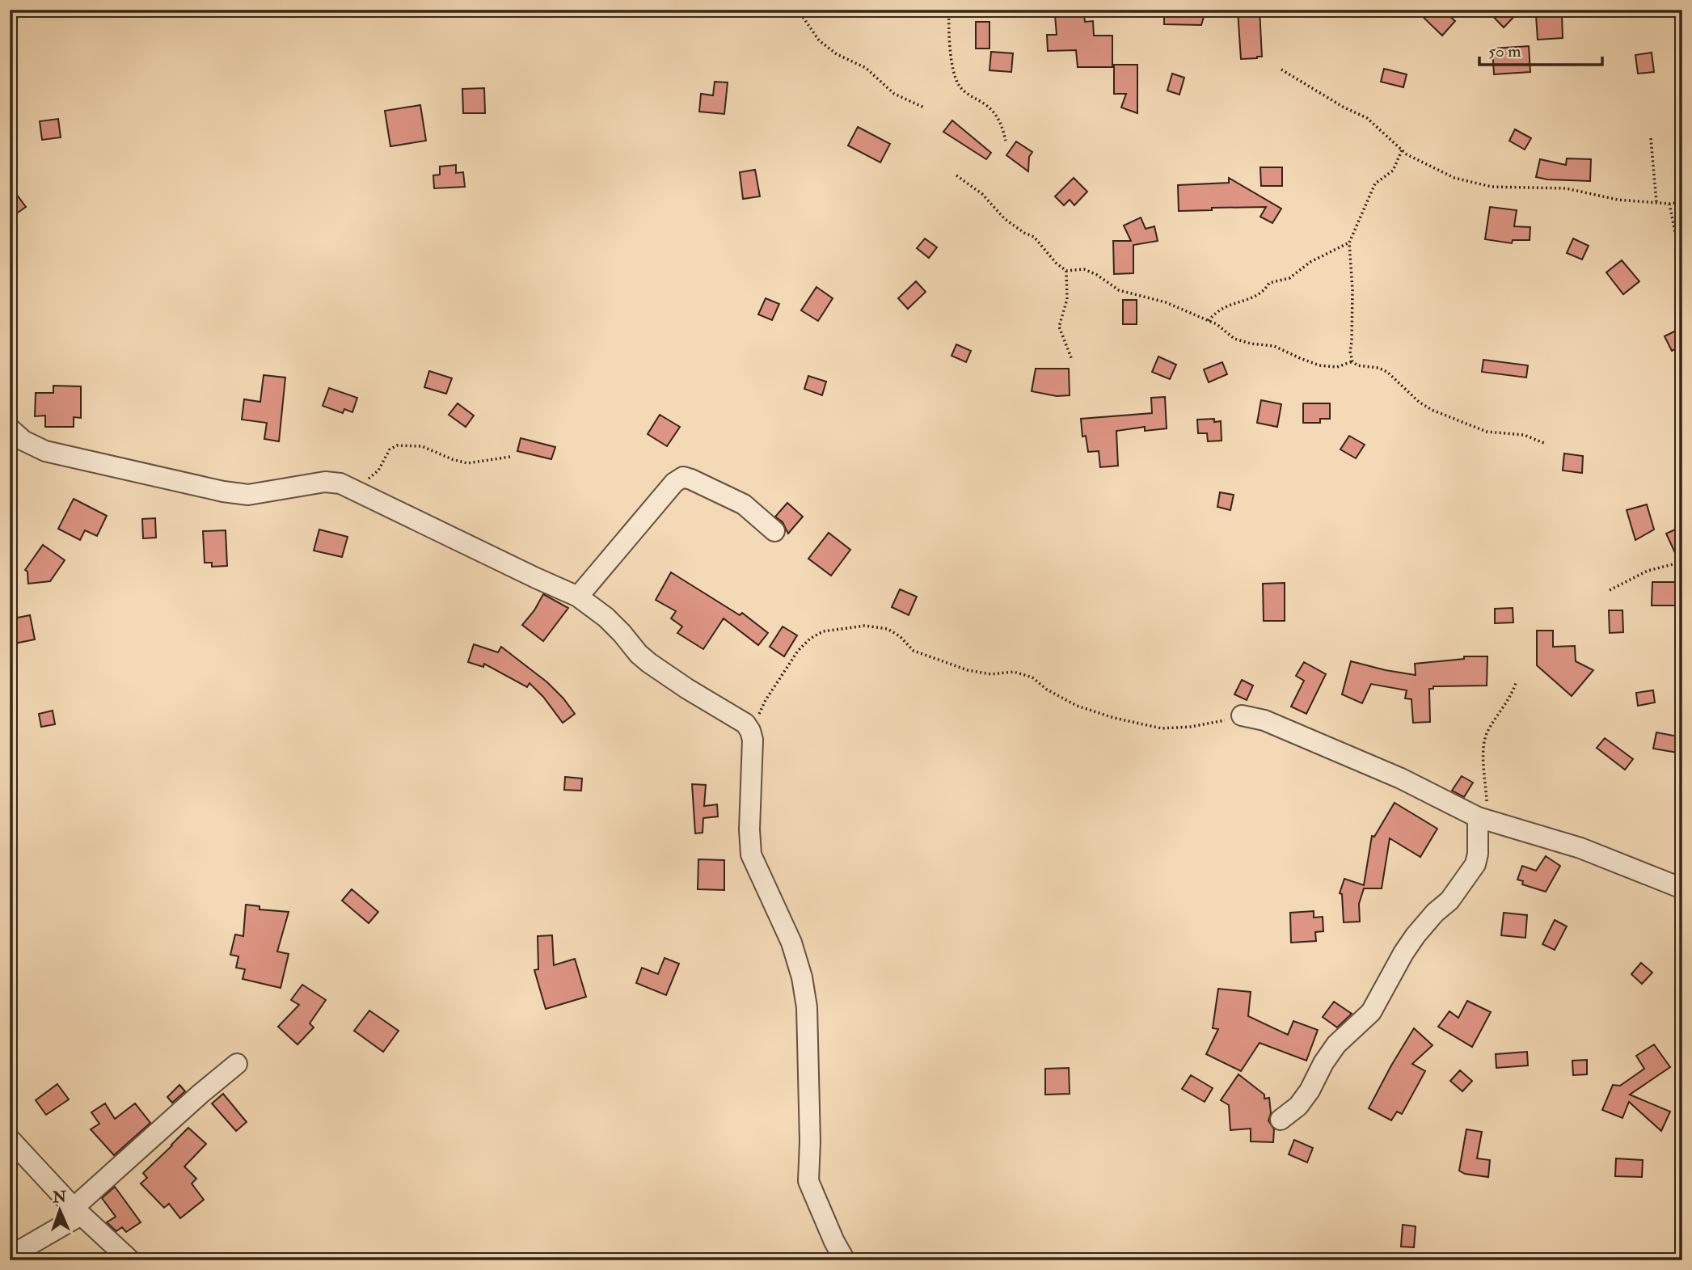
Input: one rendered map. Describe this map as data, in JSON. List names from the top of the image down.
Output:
{
  "scale_bar": "50 m",
  "north": "top"
}
